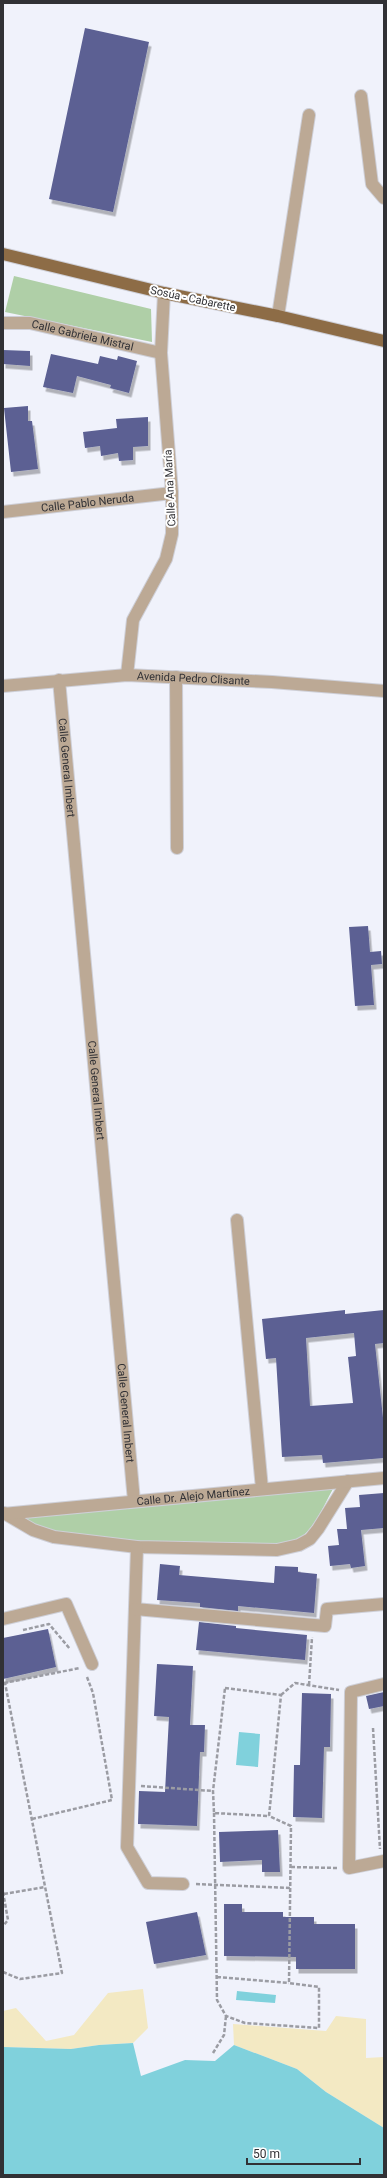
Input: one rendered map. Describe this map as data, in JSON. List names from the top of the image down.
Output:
{
  "streets": {
    "main road": ["Sosúa - Cabarette"],
    "street": [
      "Calle Gabriela Mistral",
      "Calle Ana María",
      "Calle Pablo Neruda",
      "Avenida Pedro Clisante",
      "Calle General Imbert",
      "Calle Dr. Alejo Martínez"
    ]
  },
  "crossings": [
    ["Sosúa - Cabarette", "Calle Ana María"],
    ["Calle Gabriela Mistral", "Calle Ana María"],
    ["Calle Ana María", "Calle Pablo Neruda"],
    ["Calle Ana María", "Avenida Pedro Clisante"],
    ["Avenida Pedro Clisante", "Calle General Imbert"],
    ["Calle General Imbert", "Calle Dr. Alejo Martínez"]
  ],
  "scale_bar": "50 m"
}
